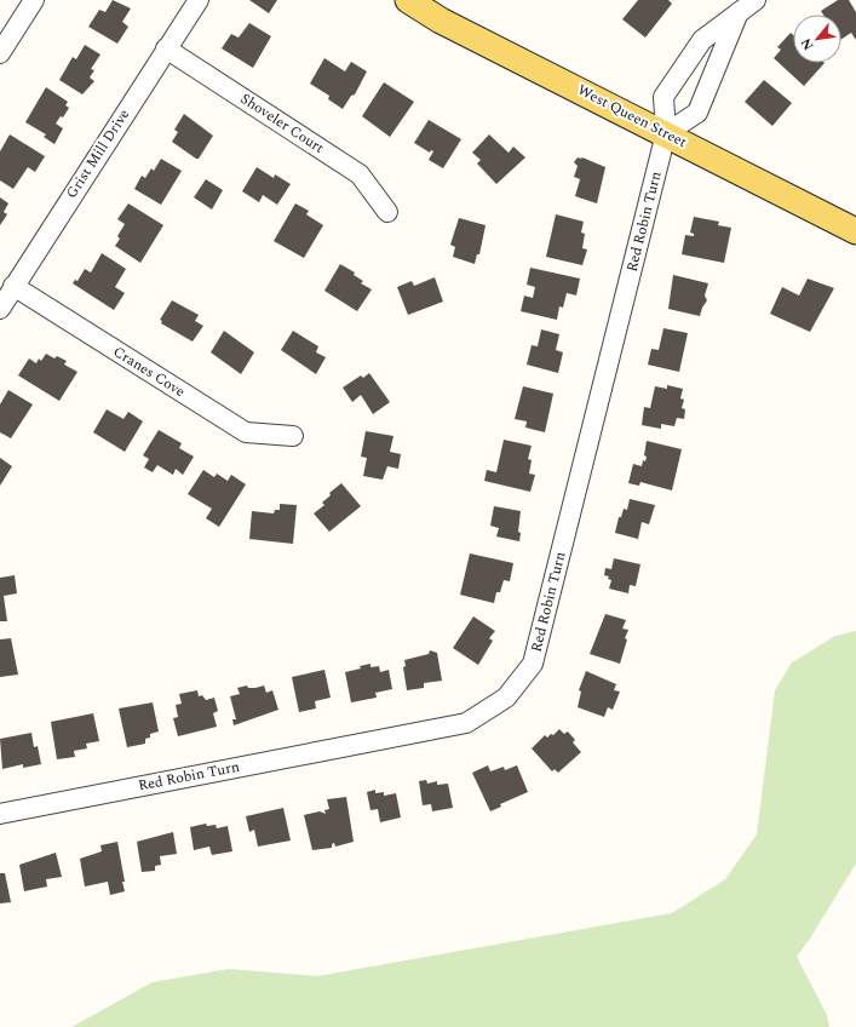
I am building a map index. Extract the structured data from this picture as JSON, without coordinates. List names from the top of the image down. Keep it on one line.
{"streets":{"main road":["West Queen Street"],"street":["Shoveler Court","Grist Mill Drive","Red Robin Turn","Cranes Cove"]},"crossings":[["West Queen Street","Red Robin Turn"],["Shoveler Court","Grist Mill Drive"],["Grist Mill Drive","Cranes Cove"]],"north":"bottom left"}
